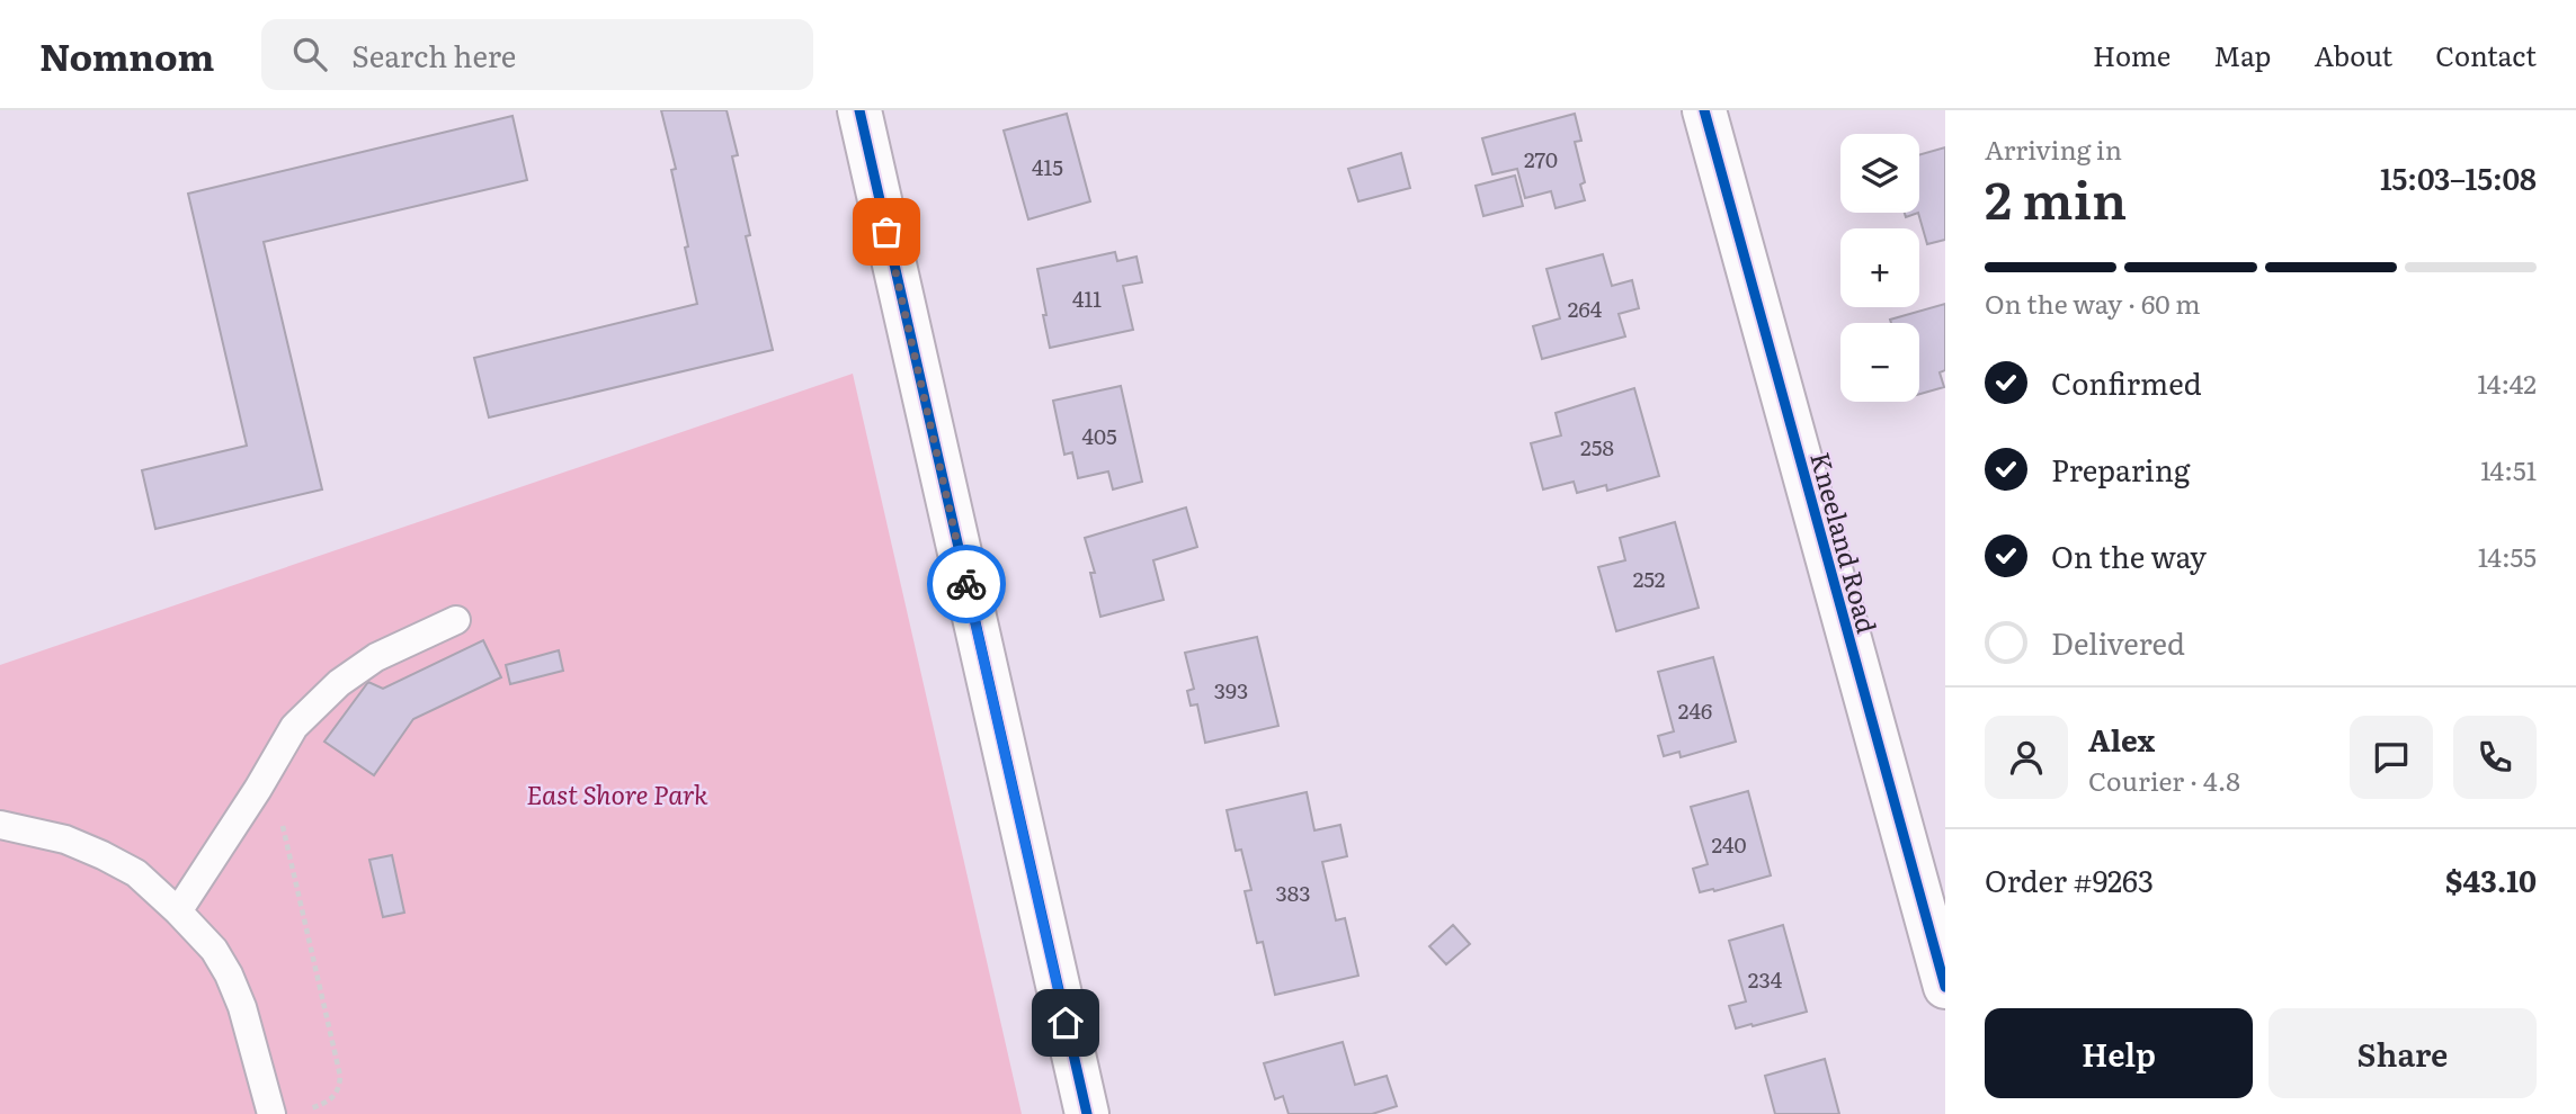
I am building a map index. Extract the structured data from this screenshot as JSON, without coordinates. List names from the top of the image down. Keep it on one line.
{"streets":{"street":["Kneeland Road"]},"parks":["East Shore Park"],"house_numbers":["270","415","411","264","405","258","252","393","246","240","383","234"],"page":{"header":"Nomnom","search":"Search here","nav":["Home","Map","About","Contact"],"heading":["2 min","Arriving in","15:03–15:08"],"panel":["Alex","Courier · 4.8","Order #9263","$43.10"],"map_buttons":["+","−"],"bar":"On the way · 60 m","list":[["Confirmed","14:42"],["Preparing","14:51"],["On the way","14:55"],"Delivered"],"buttons":["Help","Share"]}}
